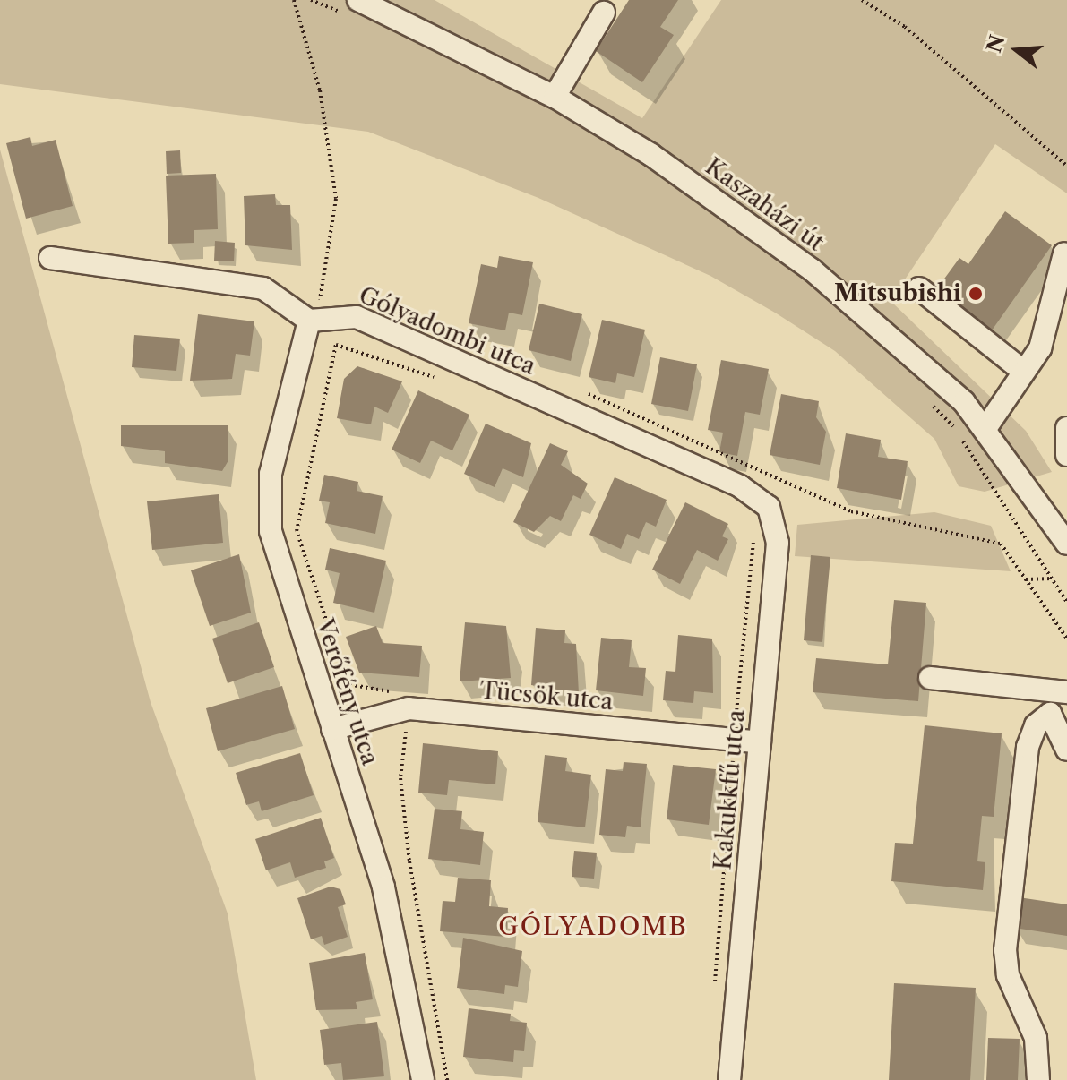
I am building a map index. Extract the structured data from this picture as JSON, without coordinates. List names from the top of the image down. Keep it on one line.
{"streets":{"street":["Kaszaházi út","Gólyadombi utca","Verőfény utca","Tücsök utca","Kakukkfű utca"]},"crossings":[["Gólyadombi utca","Verőfény utca"],["Gólyadombi utca","Kakukkfű utca"],["Verőfény utca","Tücsök utca"],["Tücsök utca","Kakukkfű utca"]],"districts":["GÓLYADOMB"],"places":["Mitsubishi"],"north":"left"}
